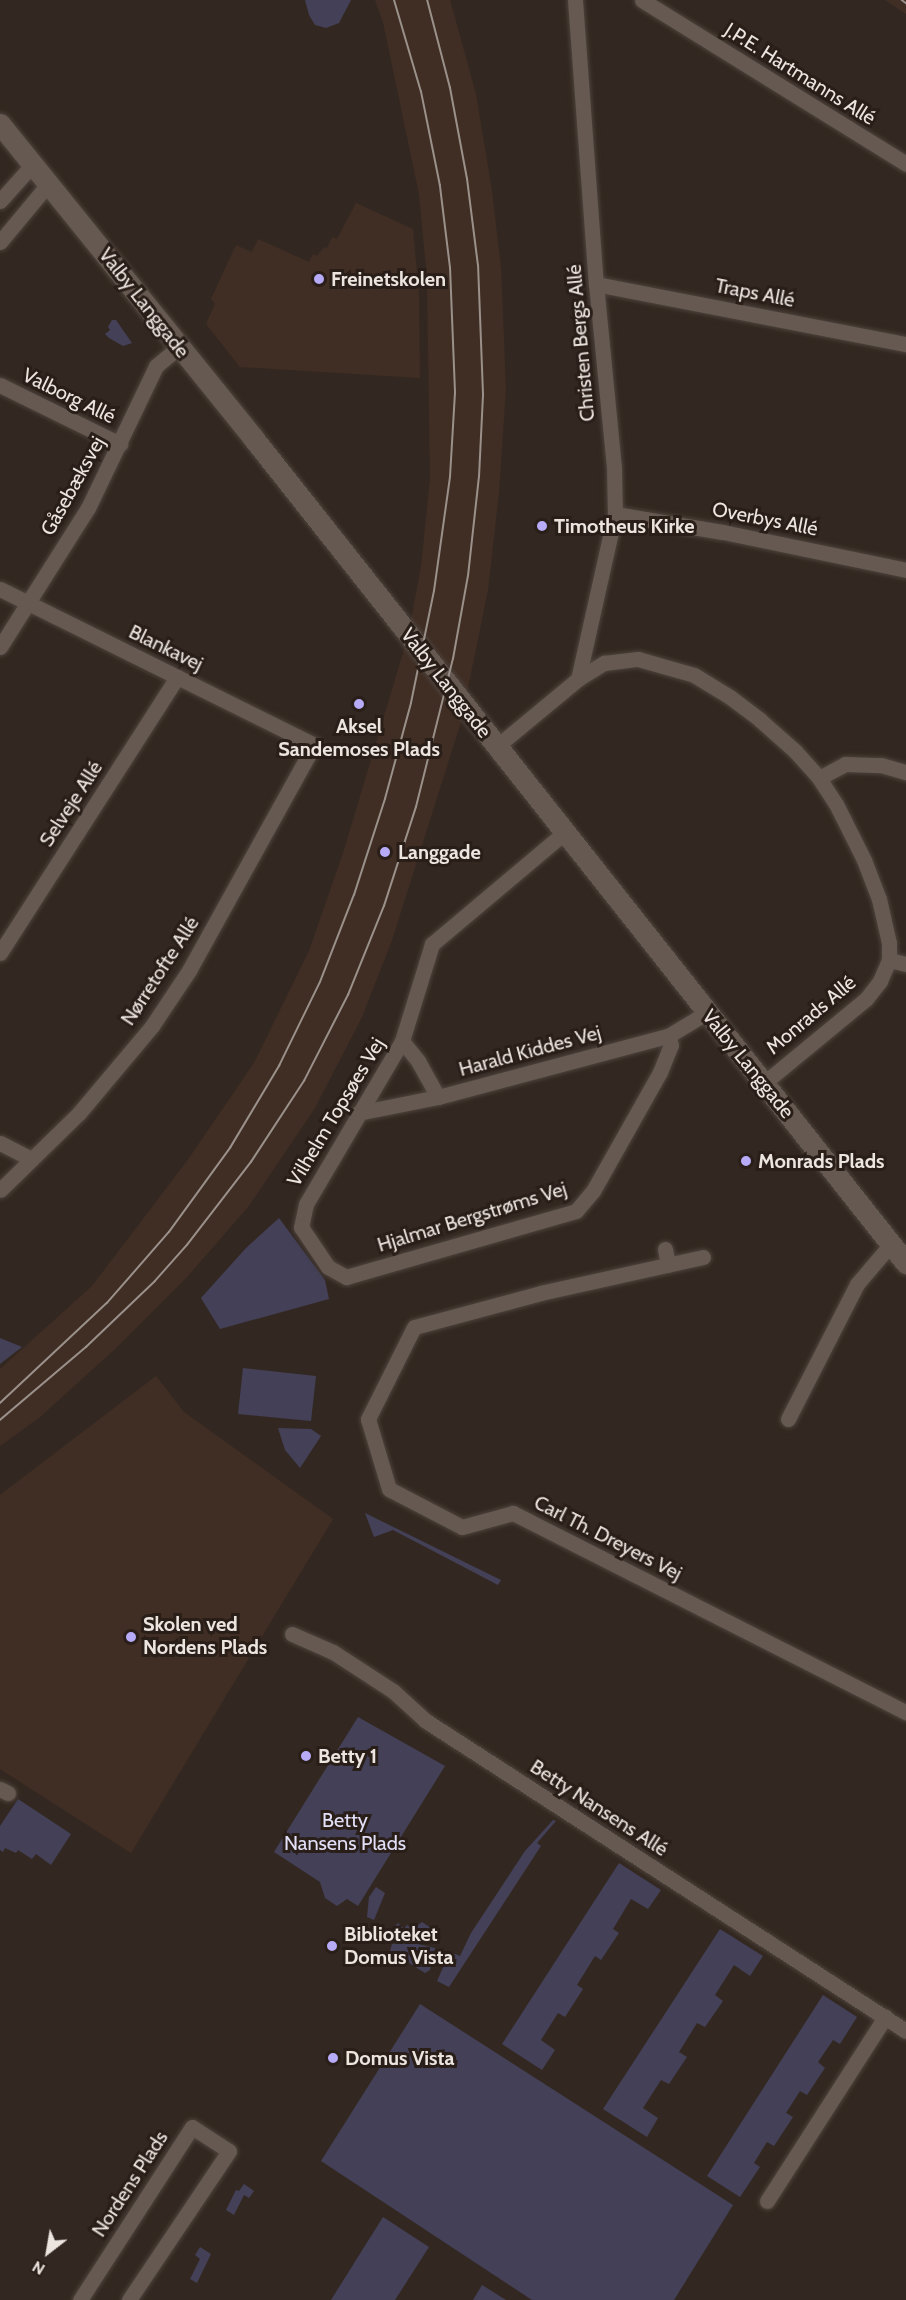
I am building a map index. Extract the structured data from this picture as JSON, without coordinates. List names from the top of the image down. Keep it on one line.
{"streets":{"street":["J.P.E. Hartmanns Allé","Traps Allé","Valby Langgade","Christen Bergs Allé","Valborg Allé","Gåsebæksvej","Overbys Allé","Blankavej","Selveje Allé","Nørretofte Allé","Monrads Allé","Harald Kiddes Vej","Vilhelm Topsøes Vej","Hjalmar Bergstrøms Vej","Carl Th. Dreyers Vej","Betty Nansens Allé","Nordens Plads"]},"crossings":[["Traps Allé","Christen Bergs Allé"],["Valby Langgade","Gåsebæksvej"],["Valby Langgade","Monrads Allé"],["Valby Langgade","Harald Kiddes Vej"],["Valby Langgade","Vilhelm Topsøes Vej"],["Christen Bergs Allé","Overbys Allé"],["Valborg Allé","Gåsebæksvej"],["Gåsebæksvej","Blankavej"],["Blankavej","Selveje Allé"],["Blankavej","Nørretofte Allé"],["Harald Kiddes Vej","Vilhelm Topsøes Vej"],["Harald Kiddes Vej","Hjalmar Bergstrøms Vej"],["Vilhelm Topsøes Vej","Hjalmar Bergstrøms Vej"]],"parks":["Betty Nansens Plads"],"places":["Freinetskolen","Timotheus Kirke","Aksel Sandemoses Plads","Langgade","Monrads Plads","Skolen ved Nordens Plads","Betty 1","Biblioteket Domus Vista","Domus Vista"],"north":"bottom left"}
